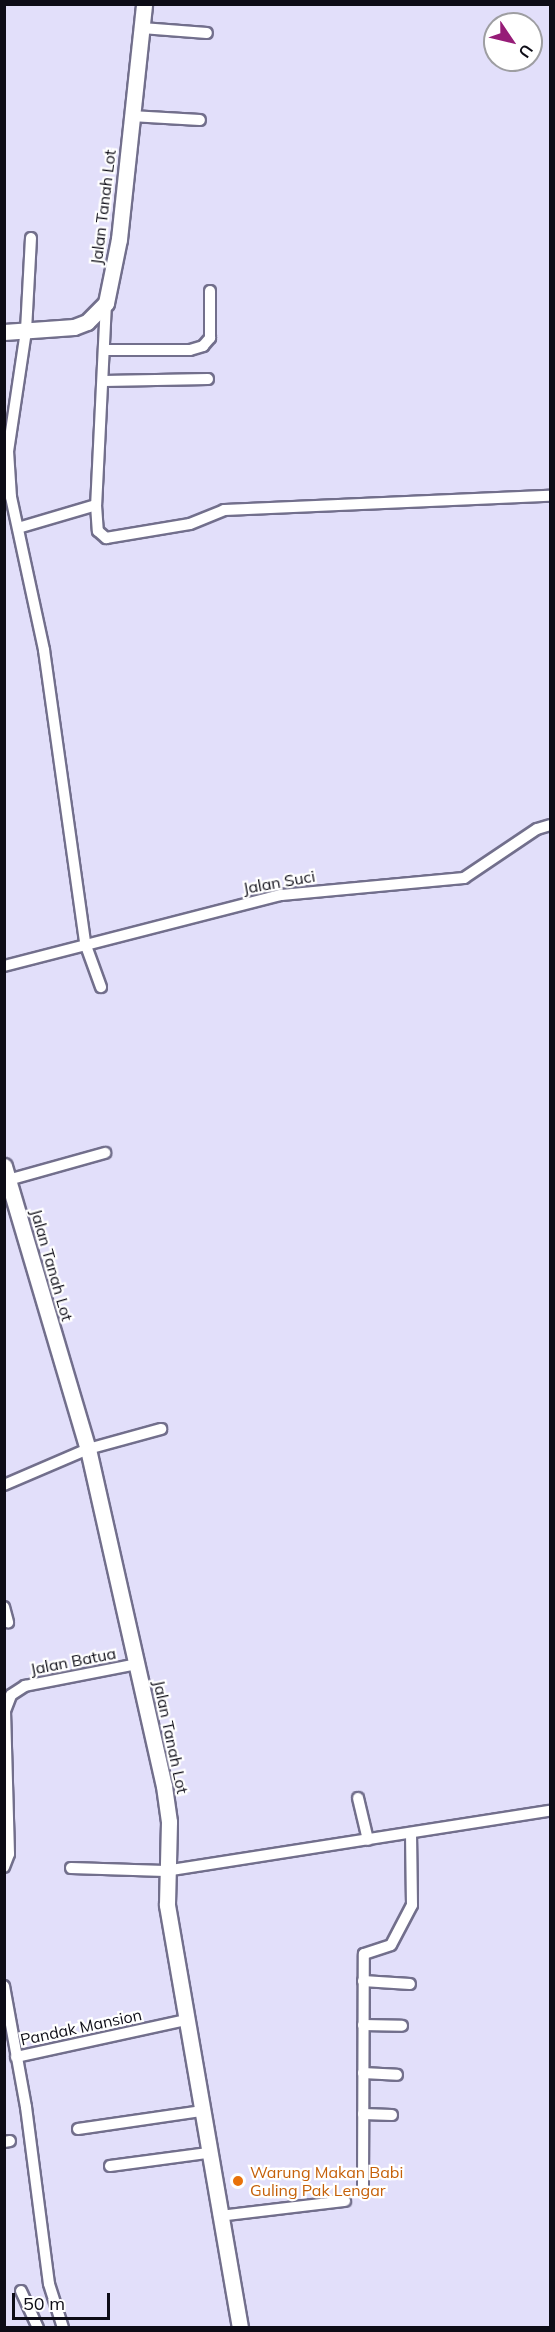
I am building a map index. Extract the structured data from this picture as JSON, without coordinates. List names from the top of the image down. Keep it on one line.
{"streets":{"main road":["Jalan Tanah Lot"],"street":["Jalan Suci","Jalan Batua","Pandak Mansion"]},"crossings":[["Jalan Tanah Lot","Jalan Batua"],["Jalan Tanah Lot","Pandak Mansion"]],"places":["Warung Makan Babi Guling Pak Lengar"],"scale_bar":"50 m","north":"bottom right"}
